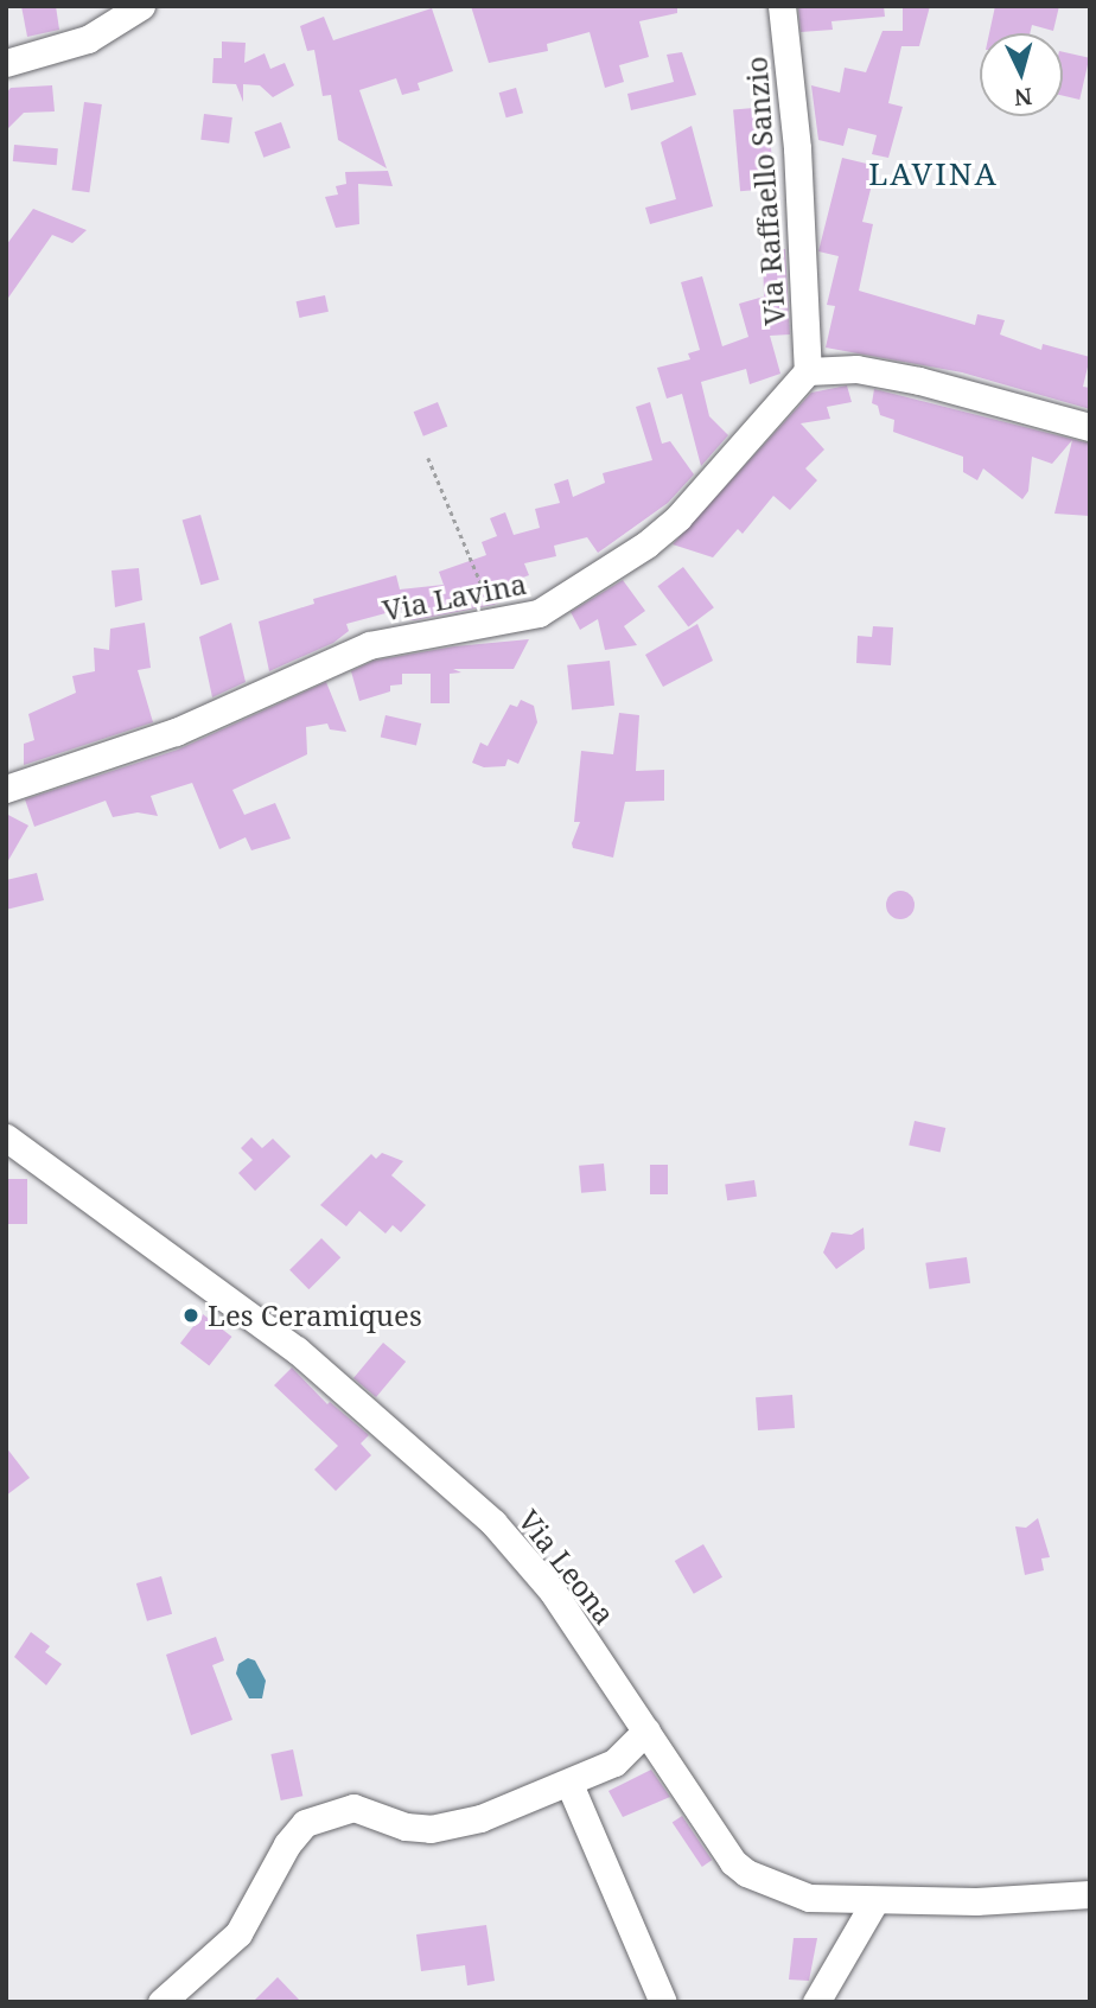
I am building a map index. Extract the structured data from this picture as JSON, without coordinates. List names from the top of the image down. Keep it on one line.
{"streets":{"street":["Via Raffaello Sanzio","Via Lavina","Via Leona"]},"crossings":[["Via Raffaello Sanzio","Via Lavina"]],"districts":["LAVINA"],"places":["Les Ceramiques"],"north":"bottom"}
